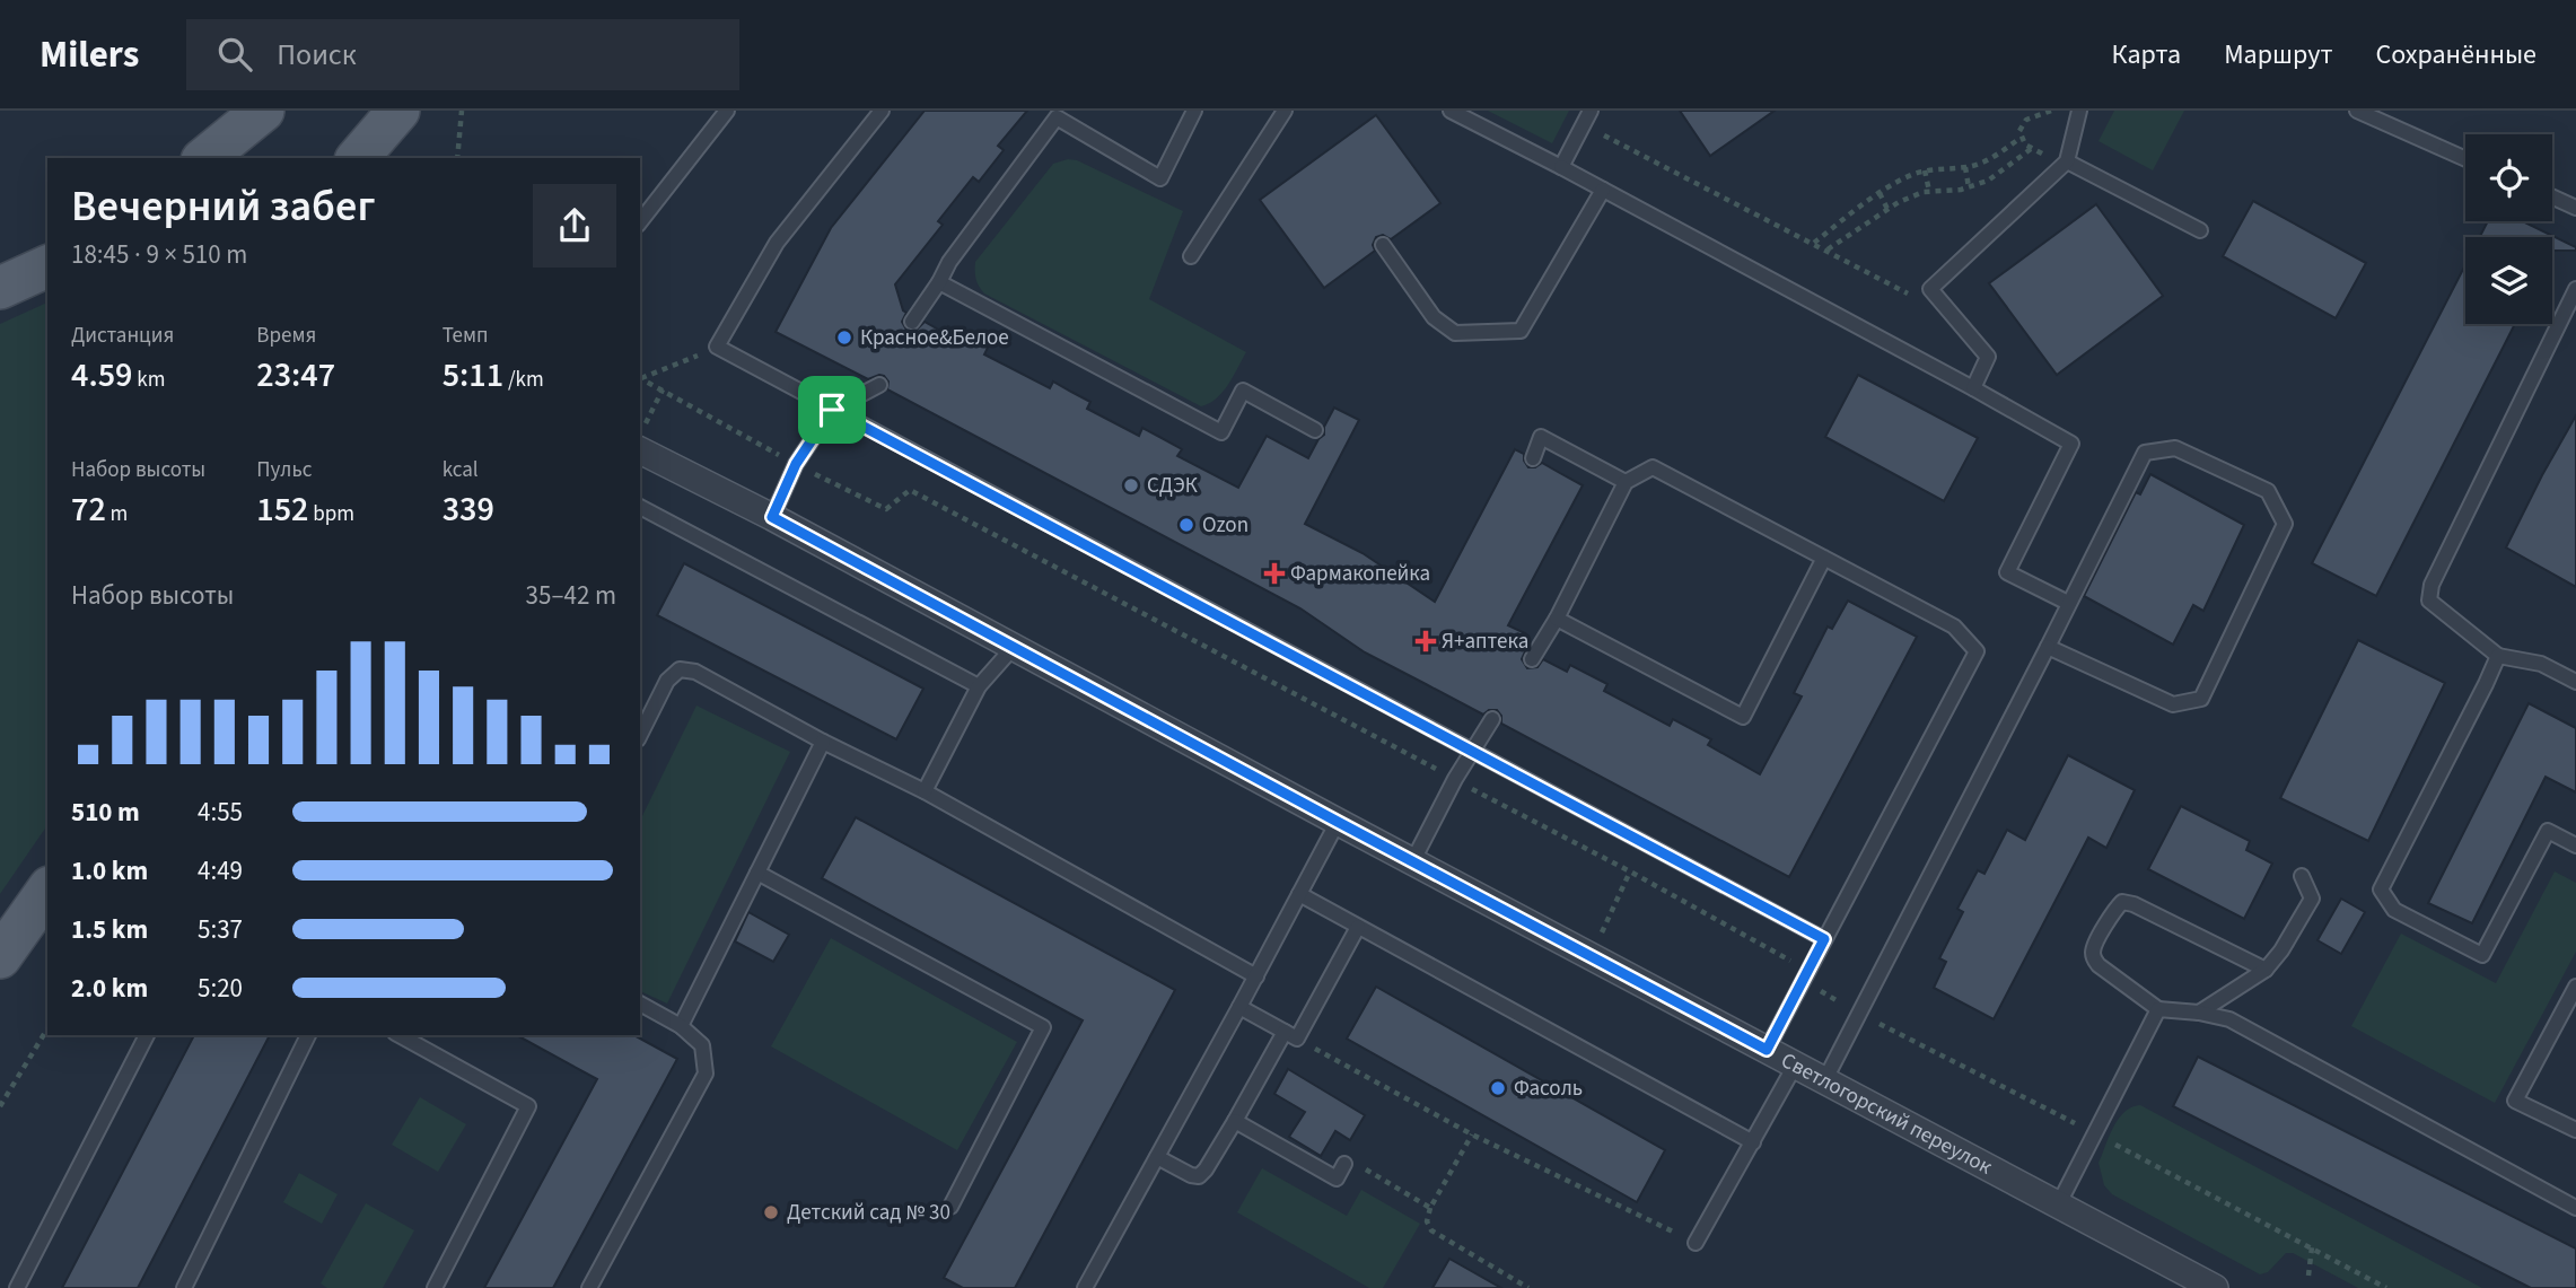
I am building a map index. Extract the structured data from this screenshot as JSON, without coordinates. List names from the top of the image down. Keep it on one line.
{"streets":{"street":["Светлогорский переулок"]},"places":{"other":["Красное&Белое","СДЭК","Ozon","Фасоль","Детский сад № 30"],"health":["Фармакопейка","Я+аптека"]},"page":{"header":"Milers","search":"Поиск","nav":["Карта","Маршрут","Сохранённые"],"heading":["Вечерний забег","18:45 · 9 × 510 m"],"stats":[["Дистанция","4.59 km"],["Время","23:47"],["Темп","5:11 /km"],["Набор высоты","72 m"],["Пульс","152 bpm"],["kcal","339"]],"chart":["Набор высоты","35–42 m"],"list":[{"name":"510 m","note":"4:55"},{"name":"1.0 km","note":"4:49"},{"name":"1.5 km","note":"5:37"},{"name":"2.0 km","note":"5:20"}]}}
